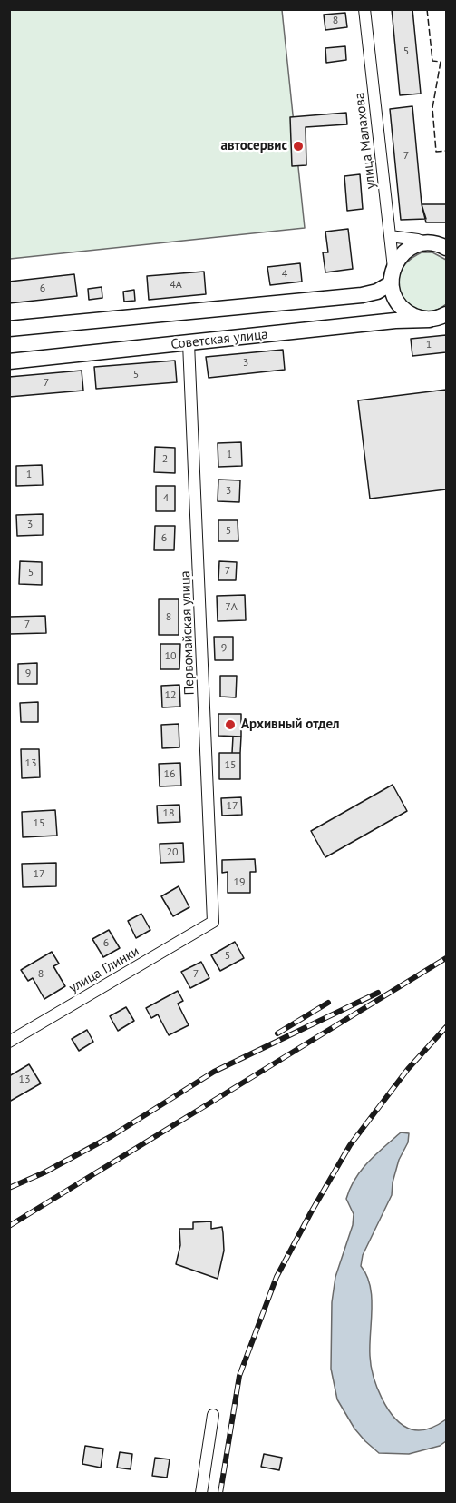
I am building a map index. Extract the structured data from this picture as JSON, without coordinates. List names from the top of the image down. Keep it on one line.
{"streets":{"main road":["Советская улица"],"street":["улица Малахова","Первомайская улица","улица Глинки"]},"crossings":[["Советская улица","Первомайская улица"],["Первомайская улица","улица Глинки"]],"places":["автосервис","Архивный отдел"],"house_numbers":["8","5","7","4","4А","6","1","3","5","7","1","2","1","3","4","3","5","6","7","5","7А","8","7","9","10","9","12","13","15","16","17","18","15","20","17","19","6","5","8","7","13"]}
